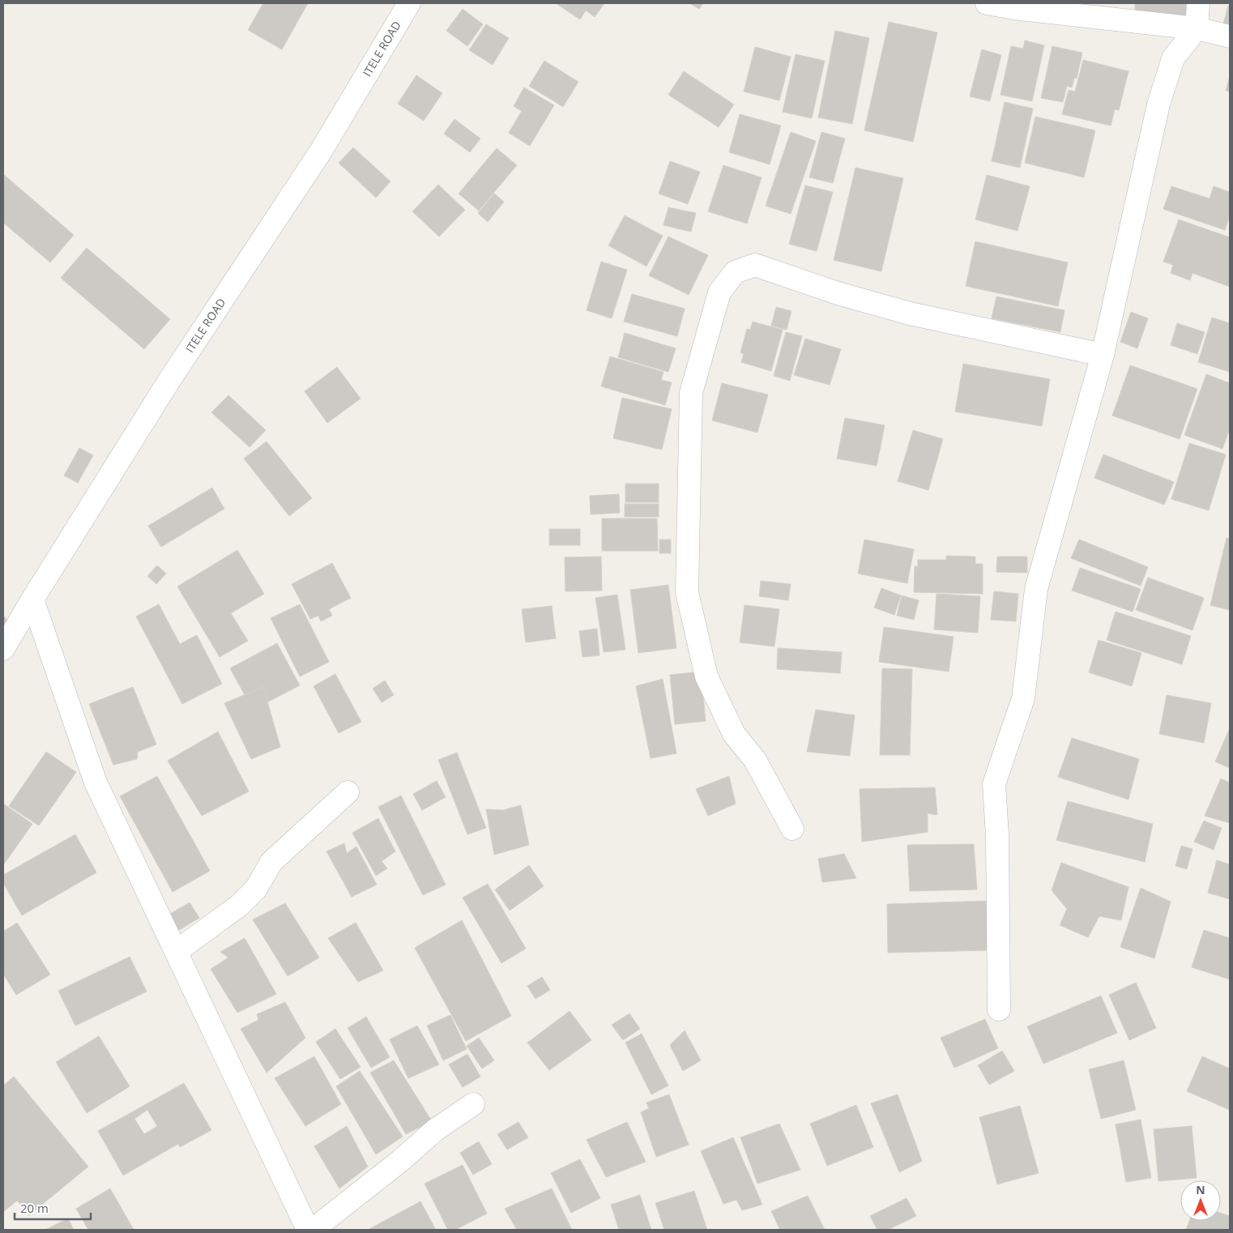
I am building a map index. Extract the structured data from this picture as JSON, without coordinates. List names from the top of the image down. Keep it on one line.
{"streets":{"street":["ITELE ROAD"]},"scale_bar":"20 m","north":"top"}
